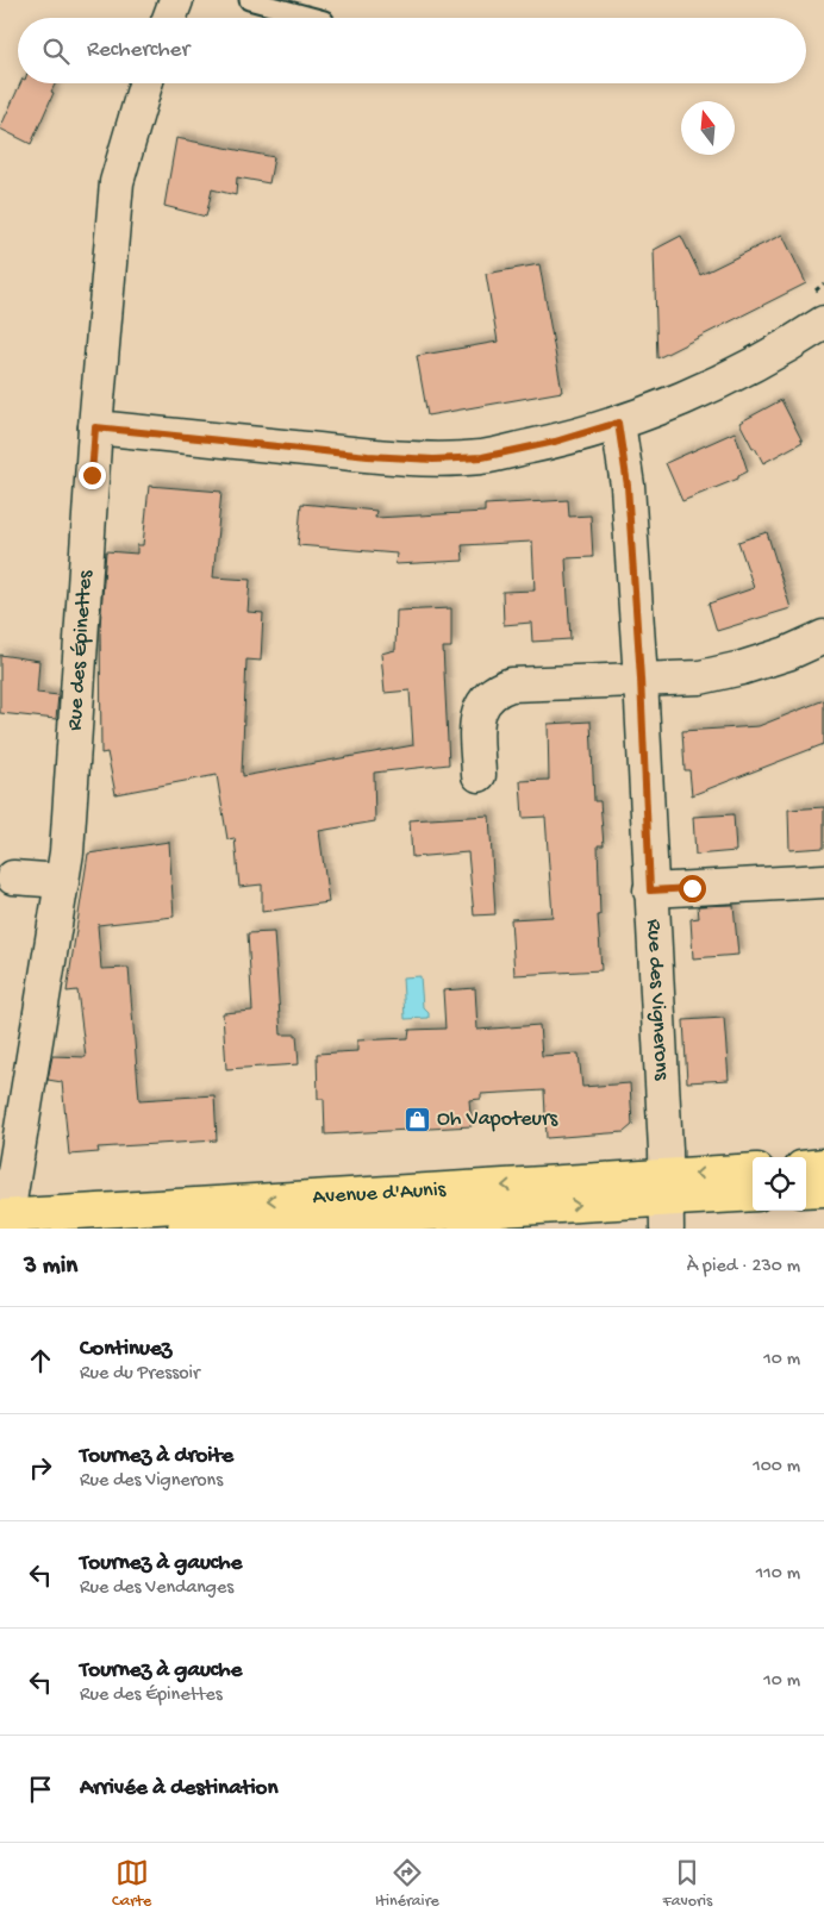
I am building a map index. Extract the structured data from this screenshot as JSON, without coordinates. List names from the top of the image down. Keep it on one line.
{"streets":{"main road":["Avenue d'Aunis"],"street":["Rue des Épinettes","Rue des Vignerons"]},"crossings":[["Rue des Épinettes","Avenue d'Aunis"],["Rue des Vignerons","Avenue d'Aunis"]],"places":{"shop":["Oh Vapoteurs"]},"north":"top","page":{"search":"Rechercher","heading":["3 min","À pied · 230 m"],"list":[["Continuez","Rue du Pressoir","10 m"],["Tournez à droite","Rue des Vignerons","100 m"],["Tournez à gauche","Rue des Vendanges","110 m"],["Tournez à gauche","Rue des Épinettes","10 m"],"Arrivée à destination"],"nav":["Carte","Itinéraire","Favoris"]}}
